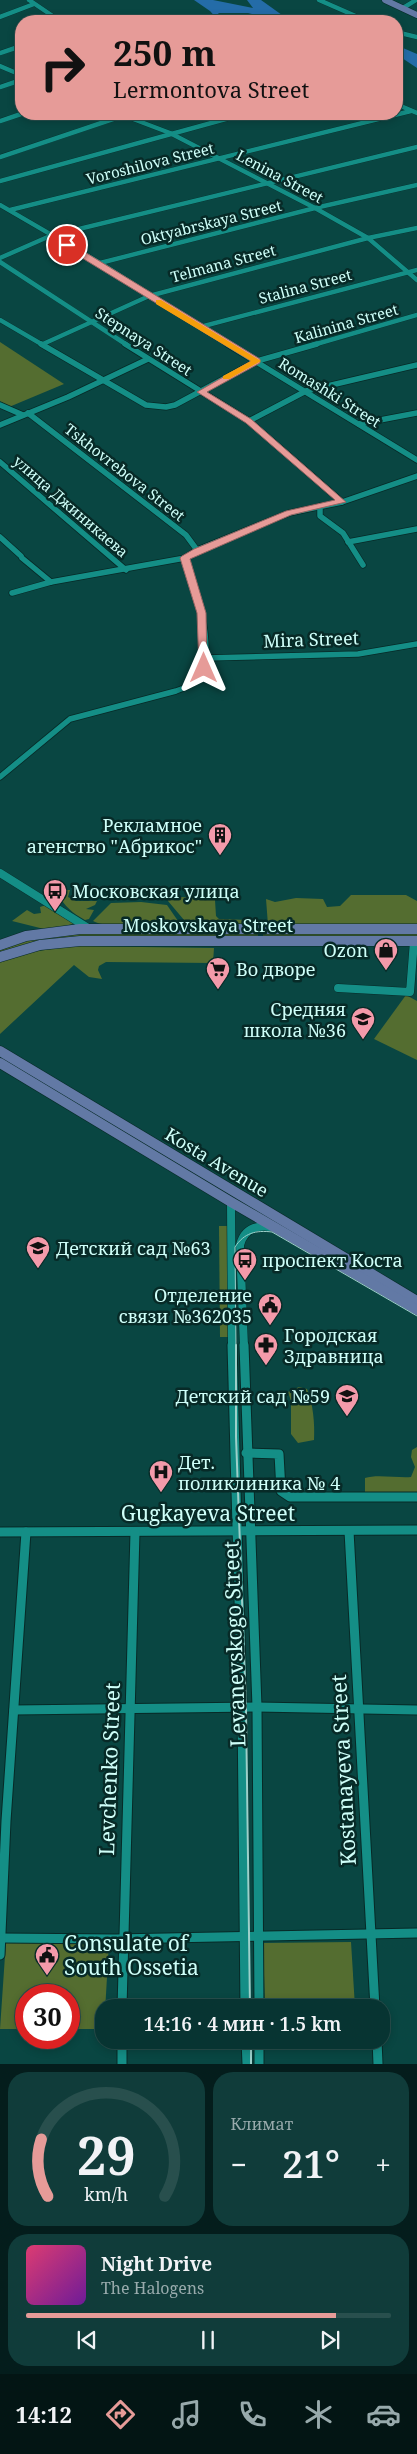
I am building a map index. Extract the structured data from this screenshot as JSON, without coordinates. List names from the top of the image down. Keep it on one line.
{"streets":{"main road":["Moskovskaya Street","Kosta Avenue"],"street":["Voroshilova Street","Lenina Street","Oktyabrskaya Street","Telmana Street","Stalina Street","Kalinina Street","Stepnaya Street","Romashki Street","Tskhovrebova Street","улица Джиникаева","Mira Street","Gugkayeva Street","Levanevskogo Street","Levchenko Street","Kostanayeva Street"]},"crossings":[["Voroshilova Street","Lenina Street"],["Voroshilova Street","Romashki Street"],["Lenina Street","Oktyabrskaya Street"],["Lenina Street","Telmana Street"],["Lenina Street","Stalina Street"],["Oktyabrskaya Street","Romashki Street"],["Telmana Street","Stepnaya Street"],["Telmana Street","Romashki Street"],["Stalina Street","Romashki Street"],["Kalinina Street","Stepnaya Street"],["Kalinina Street","Romashki Street"],["Kosta Avenue","Levanevskogo Street"],["Gugkayeva Street","Levanevskogo Street"],["Gugkayeva Street","Levchenko Street"],["Gugkayeva Street","Kostanayeva Street"]],"places":{"building":["Рекламное агенство \"Абрикос\""],"bus stop":["Московская улица","проспект Коста"],"shop":["Ozon"],"supermarket":["Во дворе"],"school or university":["Средняя школа №36","Детский сад №63","Детский сад №59"],"public building":["Отделение связи №362035","Consulate of South Ossetia"],"pharmacy":["Городская Здравница"],"hospital":["Дет. поликлиника № 4"]},"page":{"turn":["250 m","Lermontova Street"],"limit":"30","trip":"14:16 · 4 мин · 1.5 km","tile":"Климат","heat":["−","21°","+"],"song":["Night Drive","The Halogens"],"tabs":"14:12","gauge":["29","km/h"]}}
